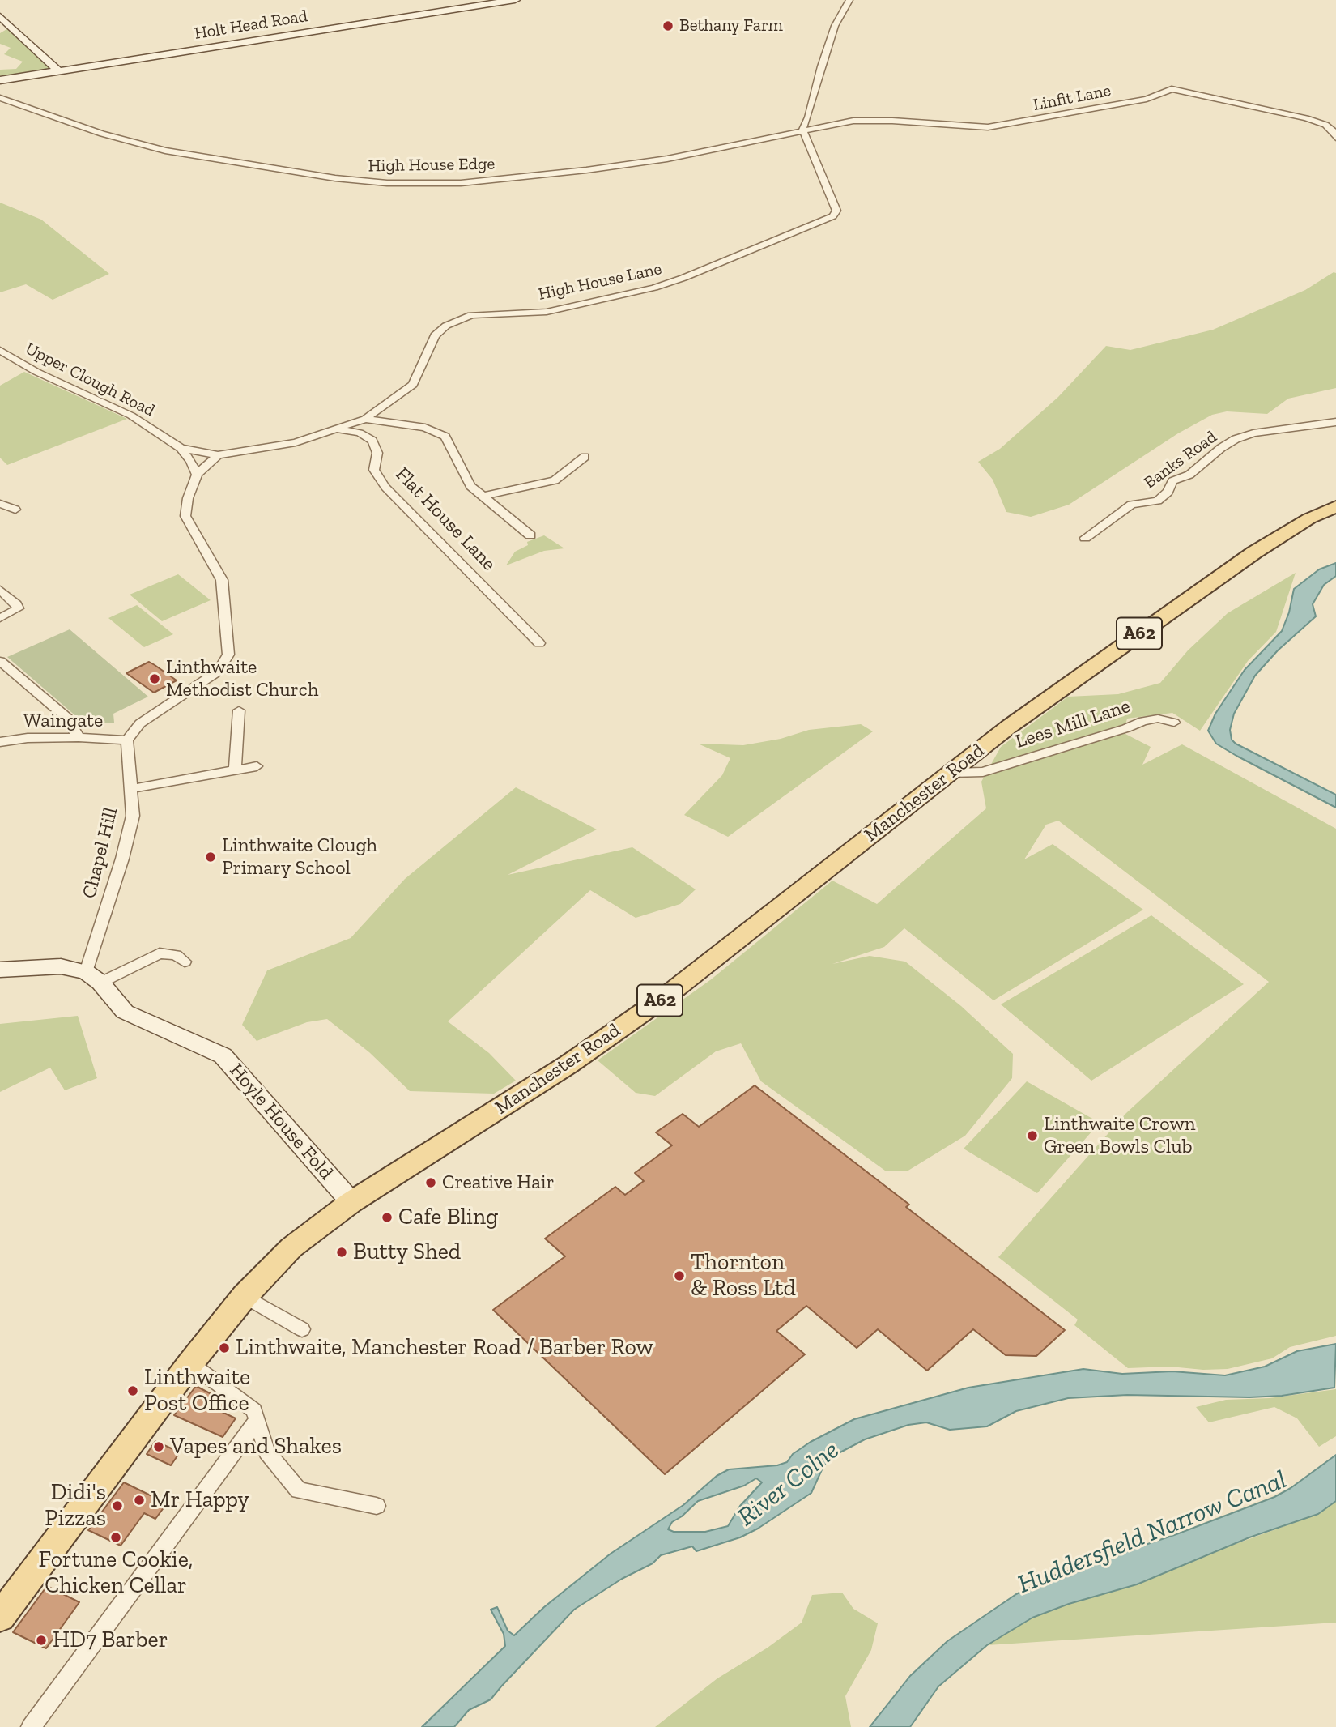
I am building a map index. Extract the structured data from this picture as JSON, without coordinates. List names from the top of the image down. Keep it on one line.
{"streets":{"main road":["A62","Manchester Road"],"street":["Holt Head Road","Linfit Lane","High House Edge","High House Lane","Upper Clough Road","Banks Road","Flat House Lane","Waingate","Lees Mill Lane","Chapel Hill","Hoyle House Fold"]},"crossings":[["Linfit Lane","High House Edge"],["Linfit Lane","High House Lane"],["High House Edge","High House Lane"],["High House Lane","Upper Clough Road"],["High House Lane","Flat House Lane"],["Waingate","Chapel Hill"],["Lees Mill Lane","Manchester Road"],["Manchester Road","Hoyle House Fold"],["Chapel Hill","Hoyle House Fold"]],"water":["River Colne","Huddersfield Narrow Canal"],"places":["Bethany Farm","Linthwaite Methodist Church","Linthwaite Clough Primary School","Linthwaite Crown Green Bowls Club","Creative Hair","Cafe Bling","Butty Shed","Thornton & Ross Ltd","Linthwaite, Manchester Road / Barber Row","Linthwaite Post Office","Vapes and Shakes","Mr Happy","Didi's Pizzas","Fortune Cookie, Chicken Cellar","HD7 Barber"]}
